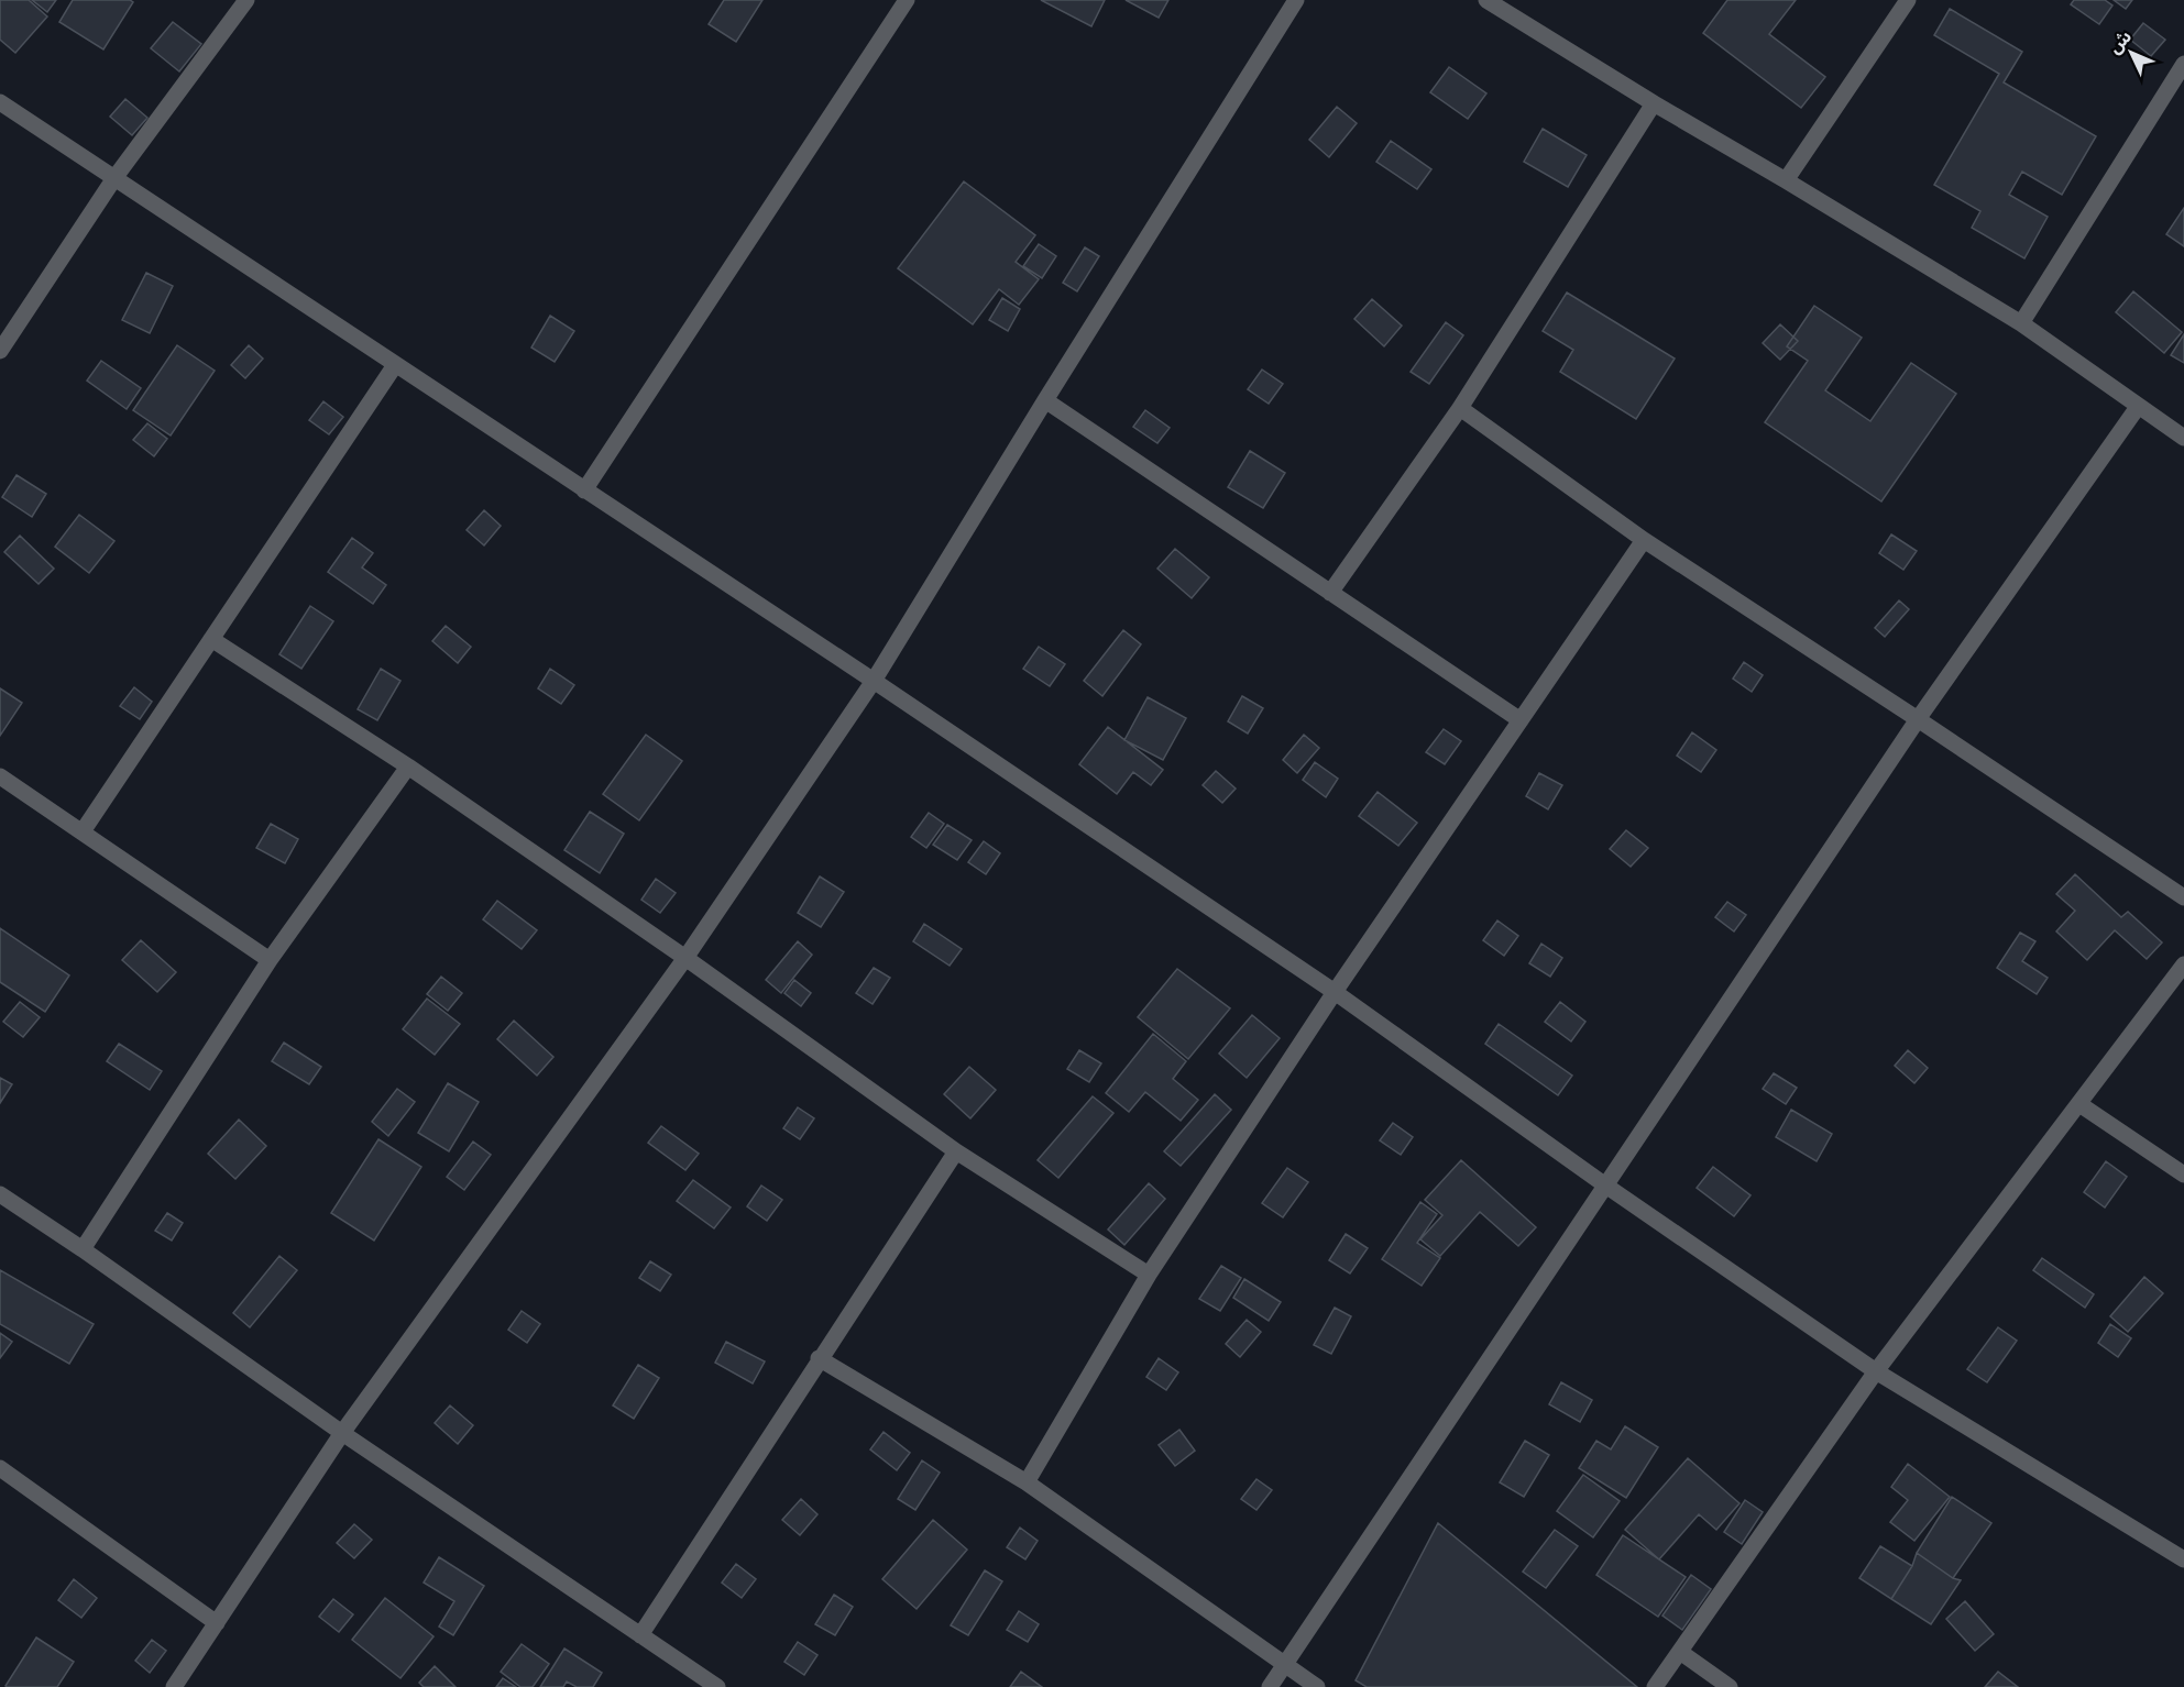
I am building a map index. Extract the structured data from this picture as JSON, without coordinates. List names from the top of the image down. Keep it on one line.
{"north":"top left"}
